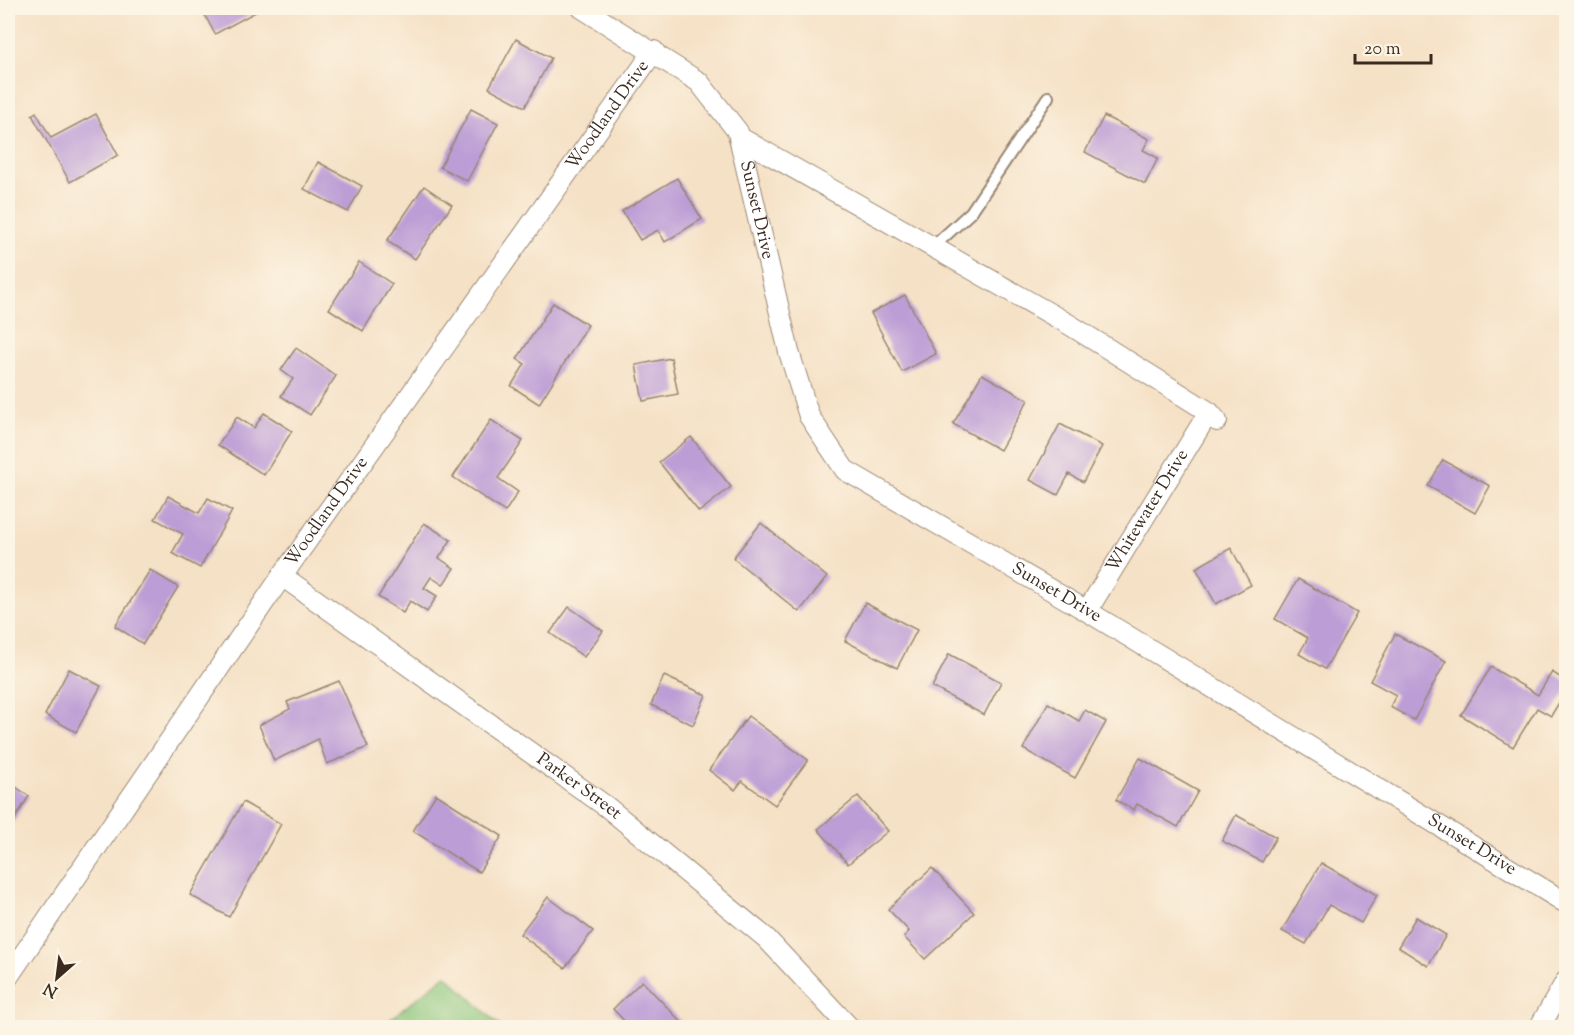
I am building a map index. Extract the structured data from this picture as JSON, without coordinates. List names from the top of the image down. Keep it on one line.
{"streets":{"street":["Woodland Drive","Sunset Drive","Whitewater Drive","Parker Street"]},"crossings":[["Woodland Drive","Sunset Drive"],["Woodland Drive","Parker Street"],["Sunset Drive","Whitewater Drive"]],"scale_bar":"20 m","north":"bottom left"}
